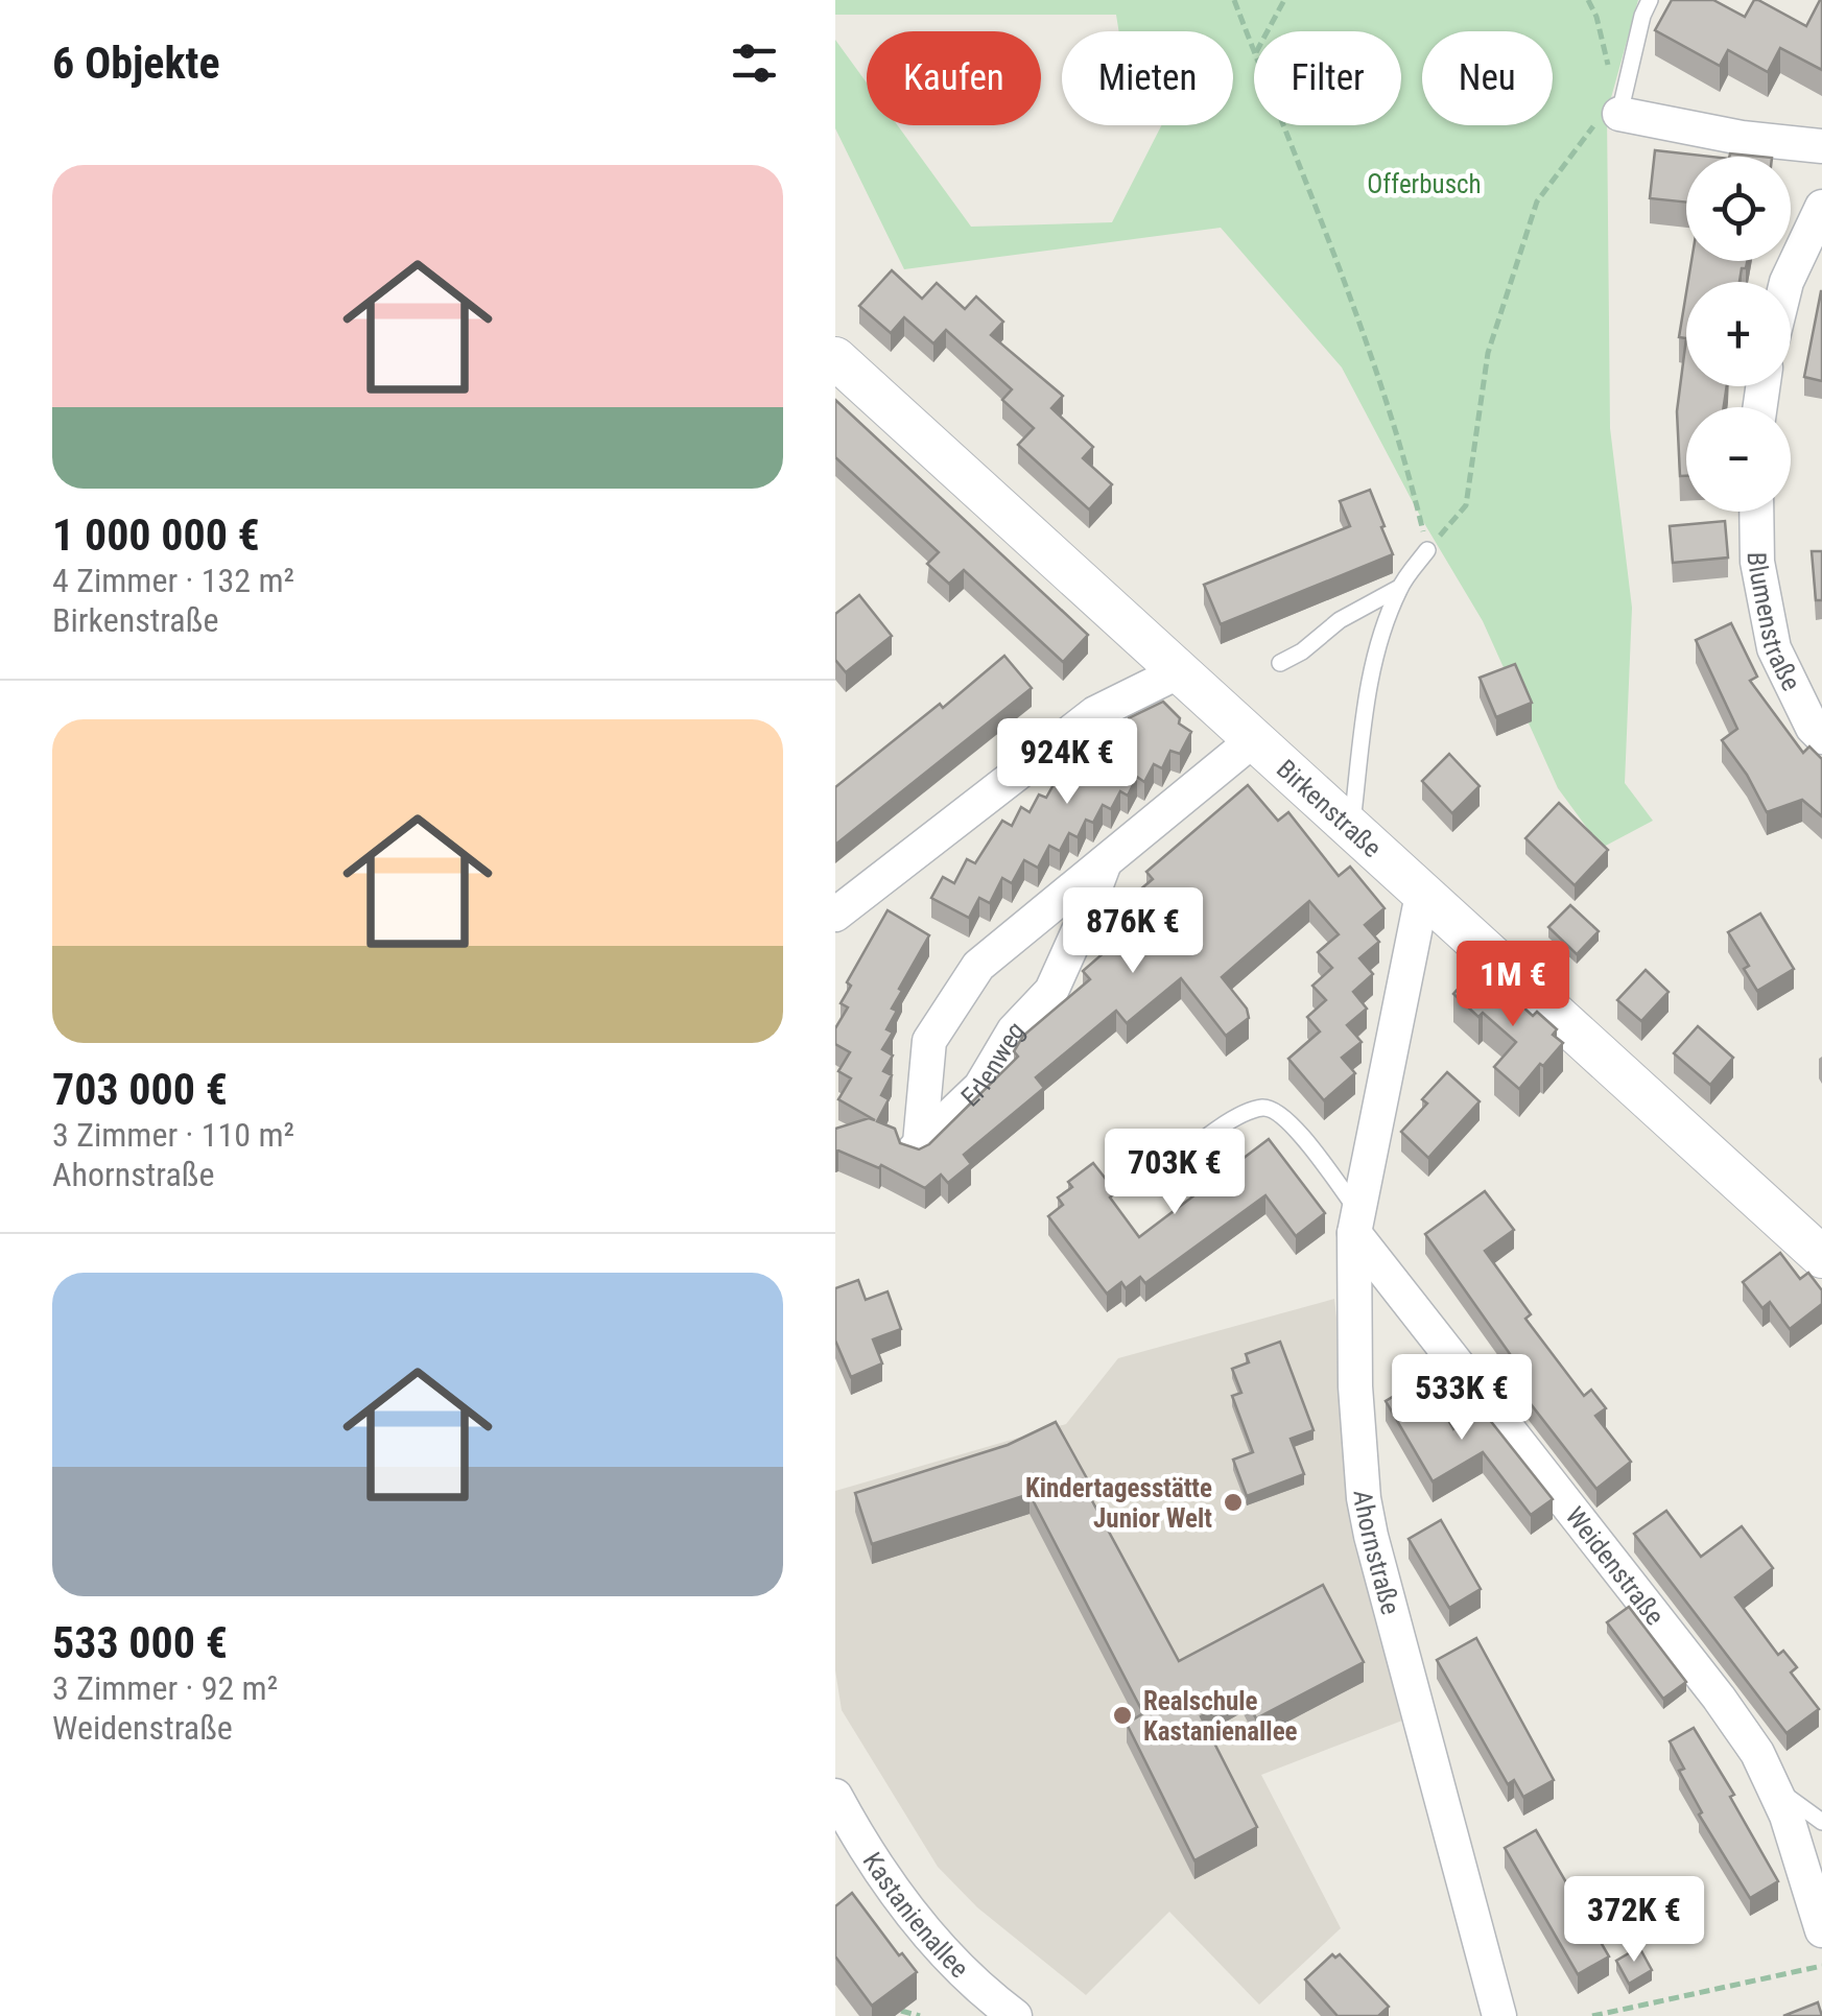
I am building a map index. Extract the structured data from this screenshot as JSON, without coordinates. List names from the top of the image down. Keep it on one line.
{"streets":{"street":["Blumenstraße","Birkenstraße","Erlenweg","Ahornstraße","Weidenstraße","Kastanienallee"]},"crossings":[["Birkenstraße","Erlenweg"],["Birkenstraße","Ahornstraße"],["Ahornstraße","Weidenstraße"]],"parks":["Offerbusch"],"places":["Kindertagesstätte Junior Welt","Realschule Kastanienallee"],"page":{"heading":"6 Objekte","chip":["Kaufen","Mieten","Filter","Neu"],"list":[{"name":"1 000 000 €","note":"4 Zimmer · 132 m² · Birkenstraße"},{"name":"703 000 €","note":"3 Zimmer · 110 m² · Ahornstraße"},{"name":"533 000 €","note":"3 Zimmer · 92 m² · Weidenstraße"}],"map_buttons":["+","−"],"price":["924K €","876K €","1M €","703K €","533K €","372K €"]}}
